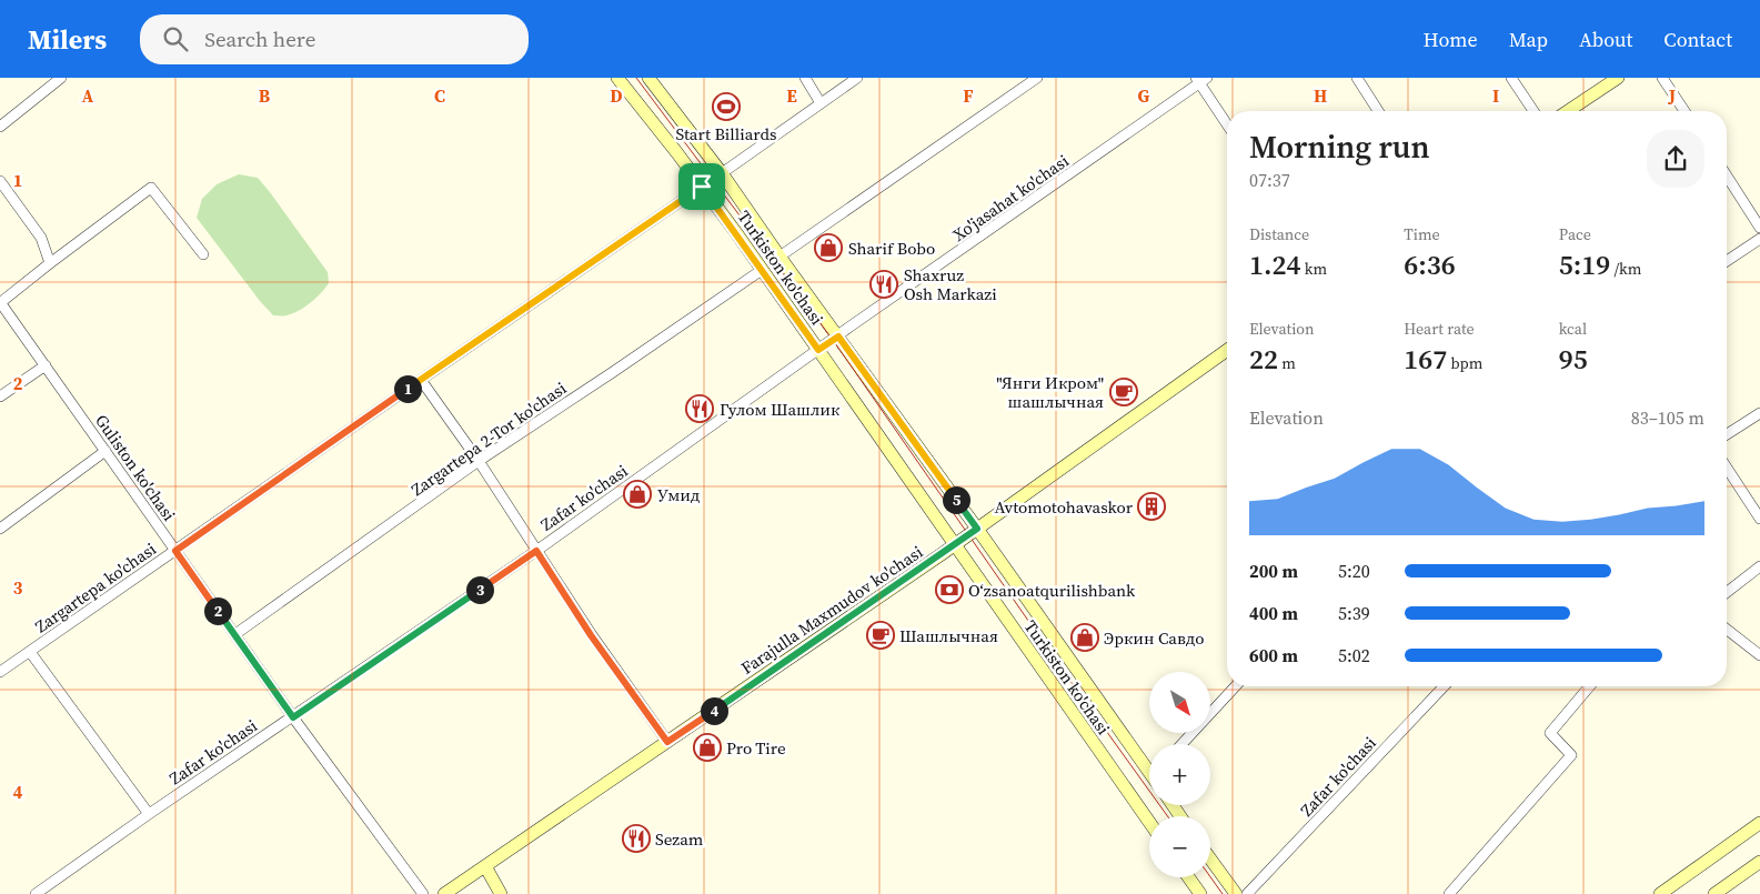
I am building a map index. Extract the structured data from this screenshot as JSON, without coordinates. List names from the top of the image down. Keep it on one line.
{"streets":{"main road":["Turkiston ko'chasi","Farajulla Maxmudov ko'chasi"],"street":["Xo'jasahat ko'chasi","Zargartepa 2-Tor ko'chasi","Guliston ko'chasi","Zafar ko'chasi","Zargartepa ko'chasi"]},"crossings":[["Xo'jasahat ko'chasi","Turkiston ko'chasi"],["Xo'jasahat ko'chasi","Zafar ko'chasi"],["Turkiston ko'chasi","Zargartepa 2-Tor ko'chasi"],["Turkiston ko'chasi","Zafar ko'chasi"],["Turkiston ko'chasi","Zargartepa ko'chasi"],["Turkiston ko'chasi","Farajulla Maxmudov ko'chasi"],["Zargartepa 2-Tor ko'chasi","Guliston ko'chasi"],["Guliston ko'chasi","Zafar ko'chasi"],["Guliston ko'chasi","Zargartepa ko'chasi"]],"places":{"sports":["Start Billiards"],"shop":["Sharif Bobo","Умид","Эркин Савдо","Pro Tire"],"restaurant":["Shaxruz Osh Markazi","Гулом Шашлик","Sezam"],"cafe":["\"Янги Икром\" шашлычная","Шашлычная"],"building":["Avtomotohavaskor"],"bank":["Oʻzsanoatqurilishbank"]},"north":"bottom right","page":{"header":"Milers","search":"Search here","nav":["Home","Map","About","Contact"],"heading":["Morning run","07:37"],"stats":[["Distance","1.24 km"],["Time","6:36"],["Pace","5:19 /km"],["Elevation","22 m"],["Heart rate","167 bpm"],["kcal","95"]],"pins":["1","5","3","2","4"],"chart":["Elevation","83–105 m"],"list":[{"name":"200 m","note":"5:20"},{"name":"400 m","note":"5:39"},{"name":"600 m","note":"5:02"}],"map_buttons":["+","−"]},"grid":{"columns":["A","B","C","D","E","F","G","H","I","J"],"rows":["1","2","3","4"]}}
